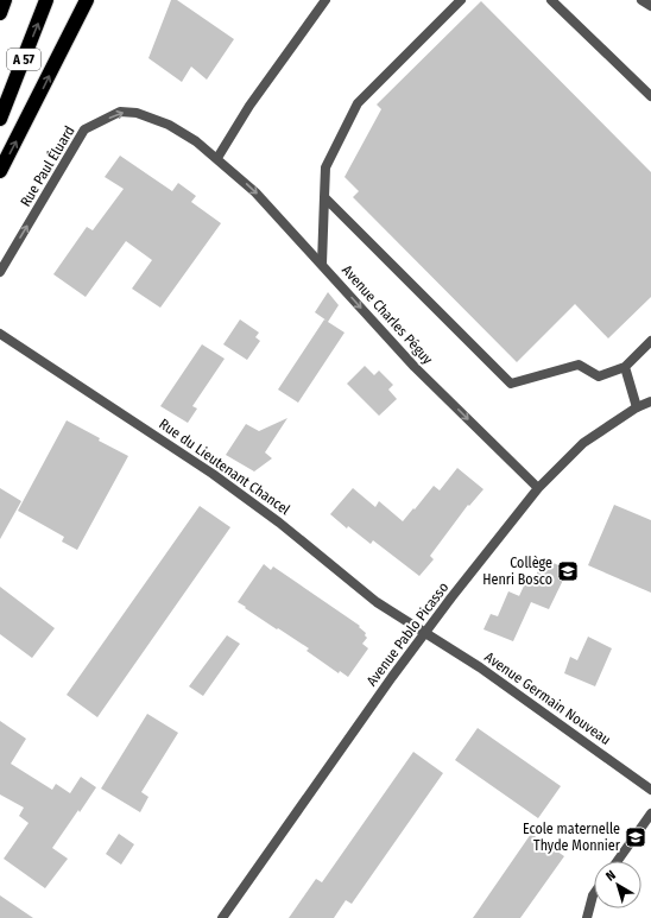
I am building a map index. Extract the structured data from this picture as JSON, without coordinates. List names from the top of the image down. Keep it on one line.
{"streets":{"highway":["A 57"],"street":["Rue Paul Éluard","Avenue Charles Péguy","Rue du Lieutenant Chancel","Avenue Pablo Picasso","Avenue Germain Nouveau"]},"crossings":[["Rue Paul Éluard","Avenue Charles Péguy"],["Avenue Charles Péguy","Avenue Pablo Picasso"],["Rue du Lieutenant Chancel","Avenue Pablo Picasso"],["Rue du Lieutenant Chancel","Avenue Germain Nouveau"],["Avenue Pablo Picasso","Avenue Germain Nouveau"]],"one_way":["Avenue Charles Péguy"],"places":{"school or university":["Collège Henri Bosco","Ecole maternelle Thyde Monnier"]},"north":"top left"}
